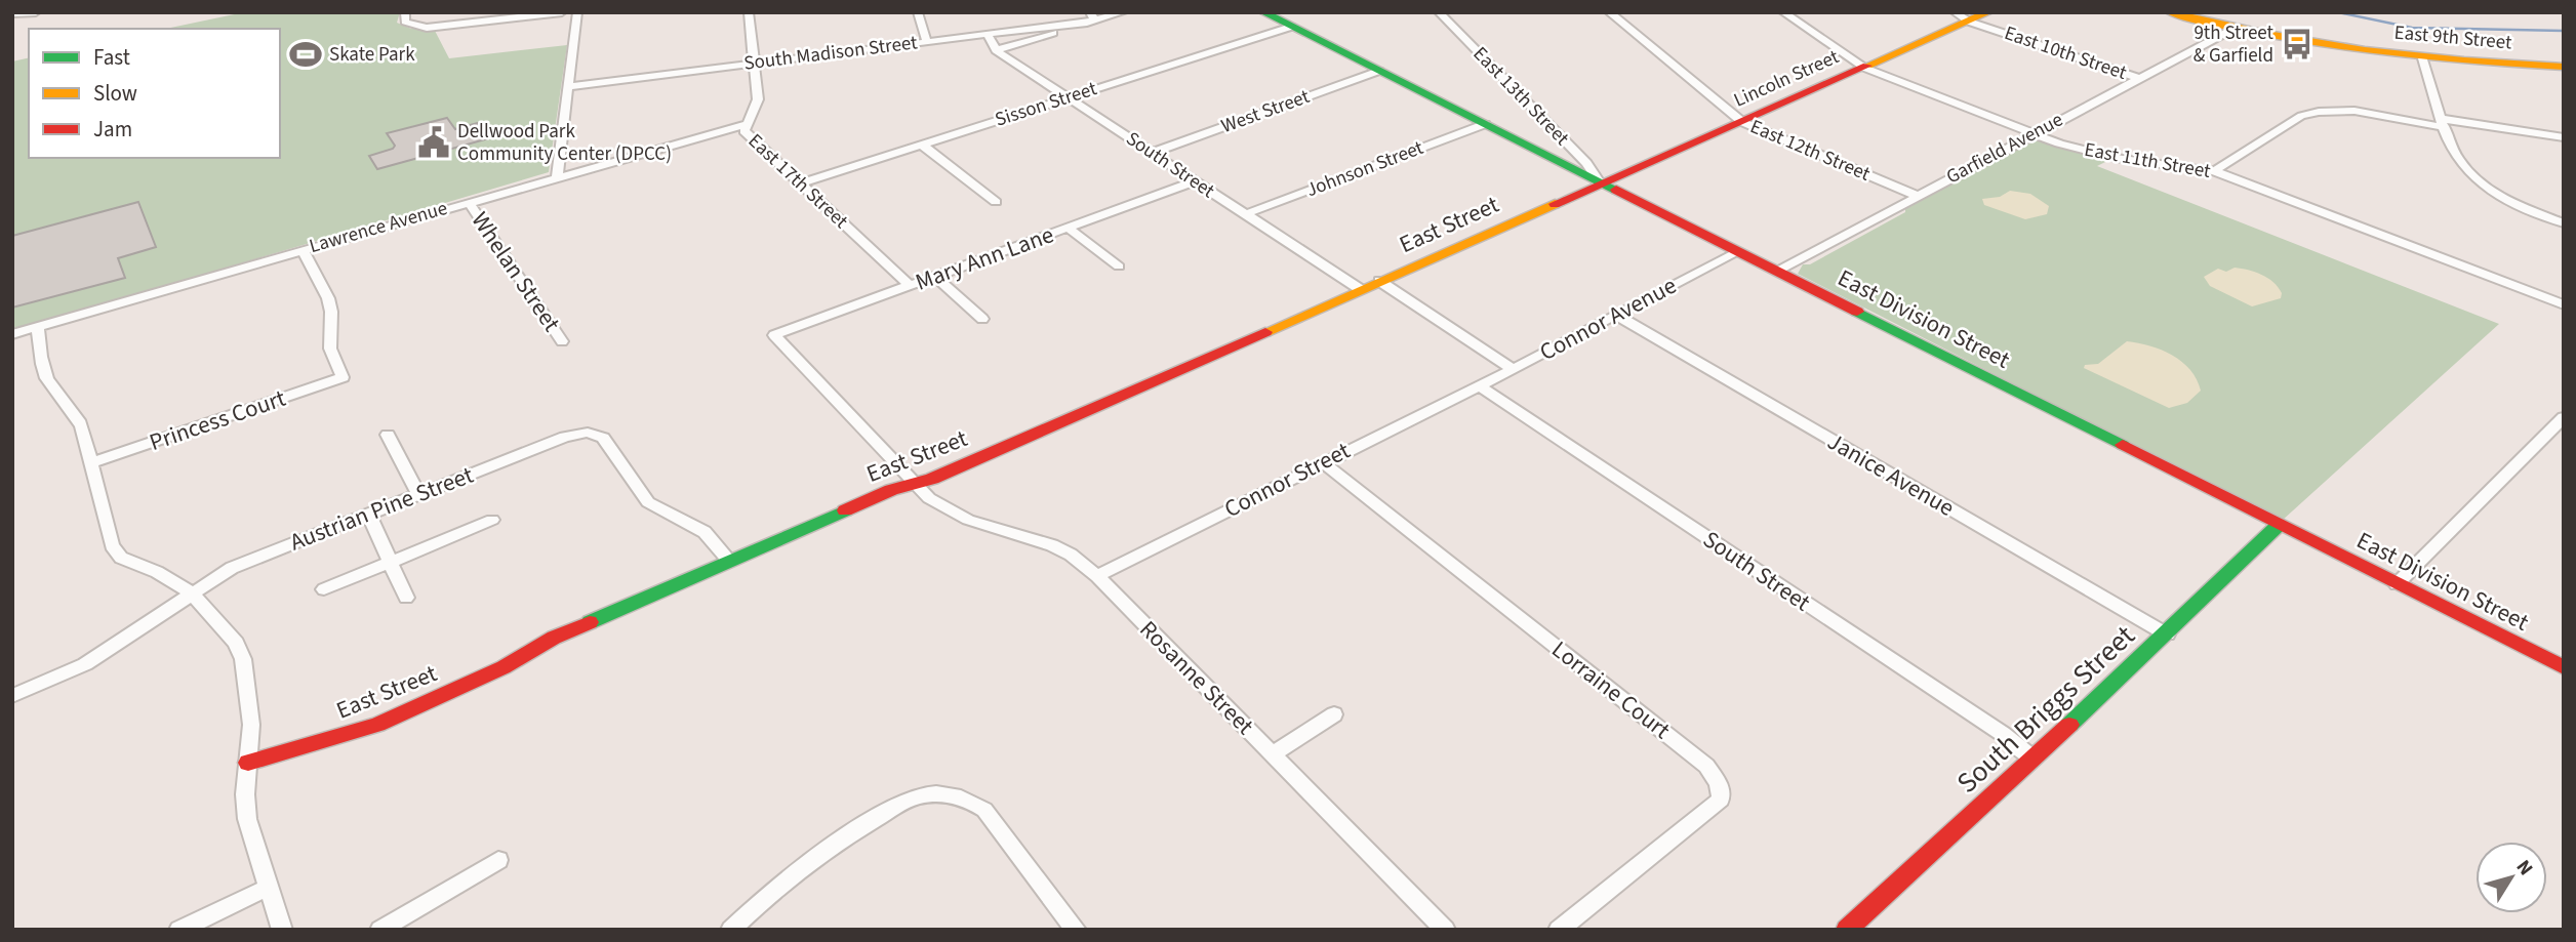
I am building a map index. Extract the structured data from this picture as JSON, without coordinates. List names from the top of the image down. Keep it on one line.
{"streets":{"street":["East 9th Street","South Madison Street","East 10th Street","Lincoln Street","East 13th Street","Sisson Street","West Street","Garfield Avenue","East 12th Street","East 11th Street","South Street","Johnson Street","East 17th Street","East Street","Lawrence Avenue","Mary Ann Lane","Whelan Street","Connor Avenue","East Division Street","Princess Court","Janice Avenue","Connor Street","Austrian Pine Street","Rosanne Street","Lorraine Court","South Briggs Street"]},"crossings":[["East 9th Street","Garfield Avenue"],["South Madison Street","South Street"],["South Madison Street","East 17th Street"],["East 10th Street","Lincoln Street"],["East 10th Street","Garfield Avenue"],["Lincoln Street","East 13th Street"],["Lincoln Street","East 12th Street"],["Lincoln Street","East 11th Street"],["Lincoln Street","East Street"],["Lincoln Street","East Division Street"],["East 13th Street","East Street"],["East 13th Street","East Division Street"],["Sisson Street","South Street"],["Sisson Street","East 17th Street"],["Sisson Street","East Division Street"],["West Street","South Street"],["West Street","East Division Street"],["Garfield Avenue","East 12th Street"],["Garfield Avenue","East 11th Street"],["Garfield Avenue","East Division Street"],["South Street","Johnson Street"],["South Street","East Street"],["South Street","Mary Ann Lane"],["South Street","Connor Avenue"],["South Street","Connor Street"],["South Street","South Briggs Street"],["Johnson Street","East Division Street"],["East 17th Street","Lawrence Avenue"],["East 17th Street","Mary Ann Lane"],["East Street","East Division Street"],["East Street","Austrian Pine Street"],["East Street","Rosanne Street"],["Lawrence Avenue","Whelan Street"],["Lawrence Avenue","Princess Court"],["Mary Ann Lane","Rosanne Street"],["Connor Avenue","East Division Street"],["Connor Avenue","Janice Avenue"],["Connor Avenue","Connor Street"],["East Division Street","South Briggs Street"],["Janice Avenue","South Briggs Street"],["Connor Street","Rosanne Street"],["Connor Street","Lorraine Court"]],"places":{"bus stop":["9th Street & Garfield"],"sports":["Skate Park"],"public building":["Dellwood Park Community Center (DPCC)"]},"legend":["Fast","Slow","Jam"],"north":"top right"}
